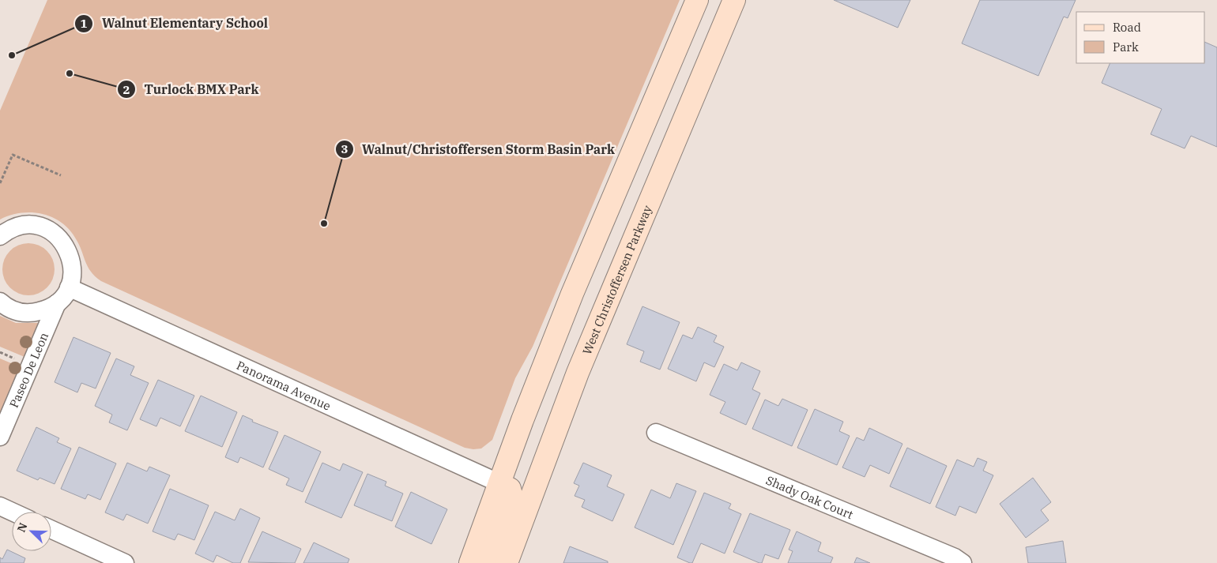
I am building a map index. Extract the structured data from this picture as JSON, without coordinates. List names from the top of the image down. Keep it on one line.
{"streets":{"street":["West Christoffersen Parkway","Paseo De Leon","Panorama Avenue","Shady Oak Court"]},"places":["Walnut Elementary School","Turlock BMX Park","Walnut/Christoffersen Storm Basin Park"],"legend":["Road","Park"],"north":"top left"}
